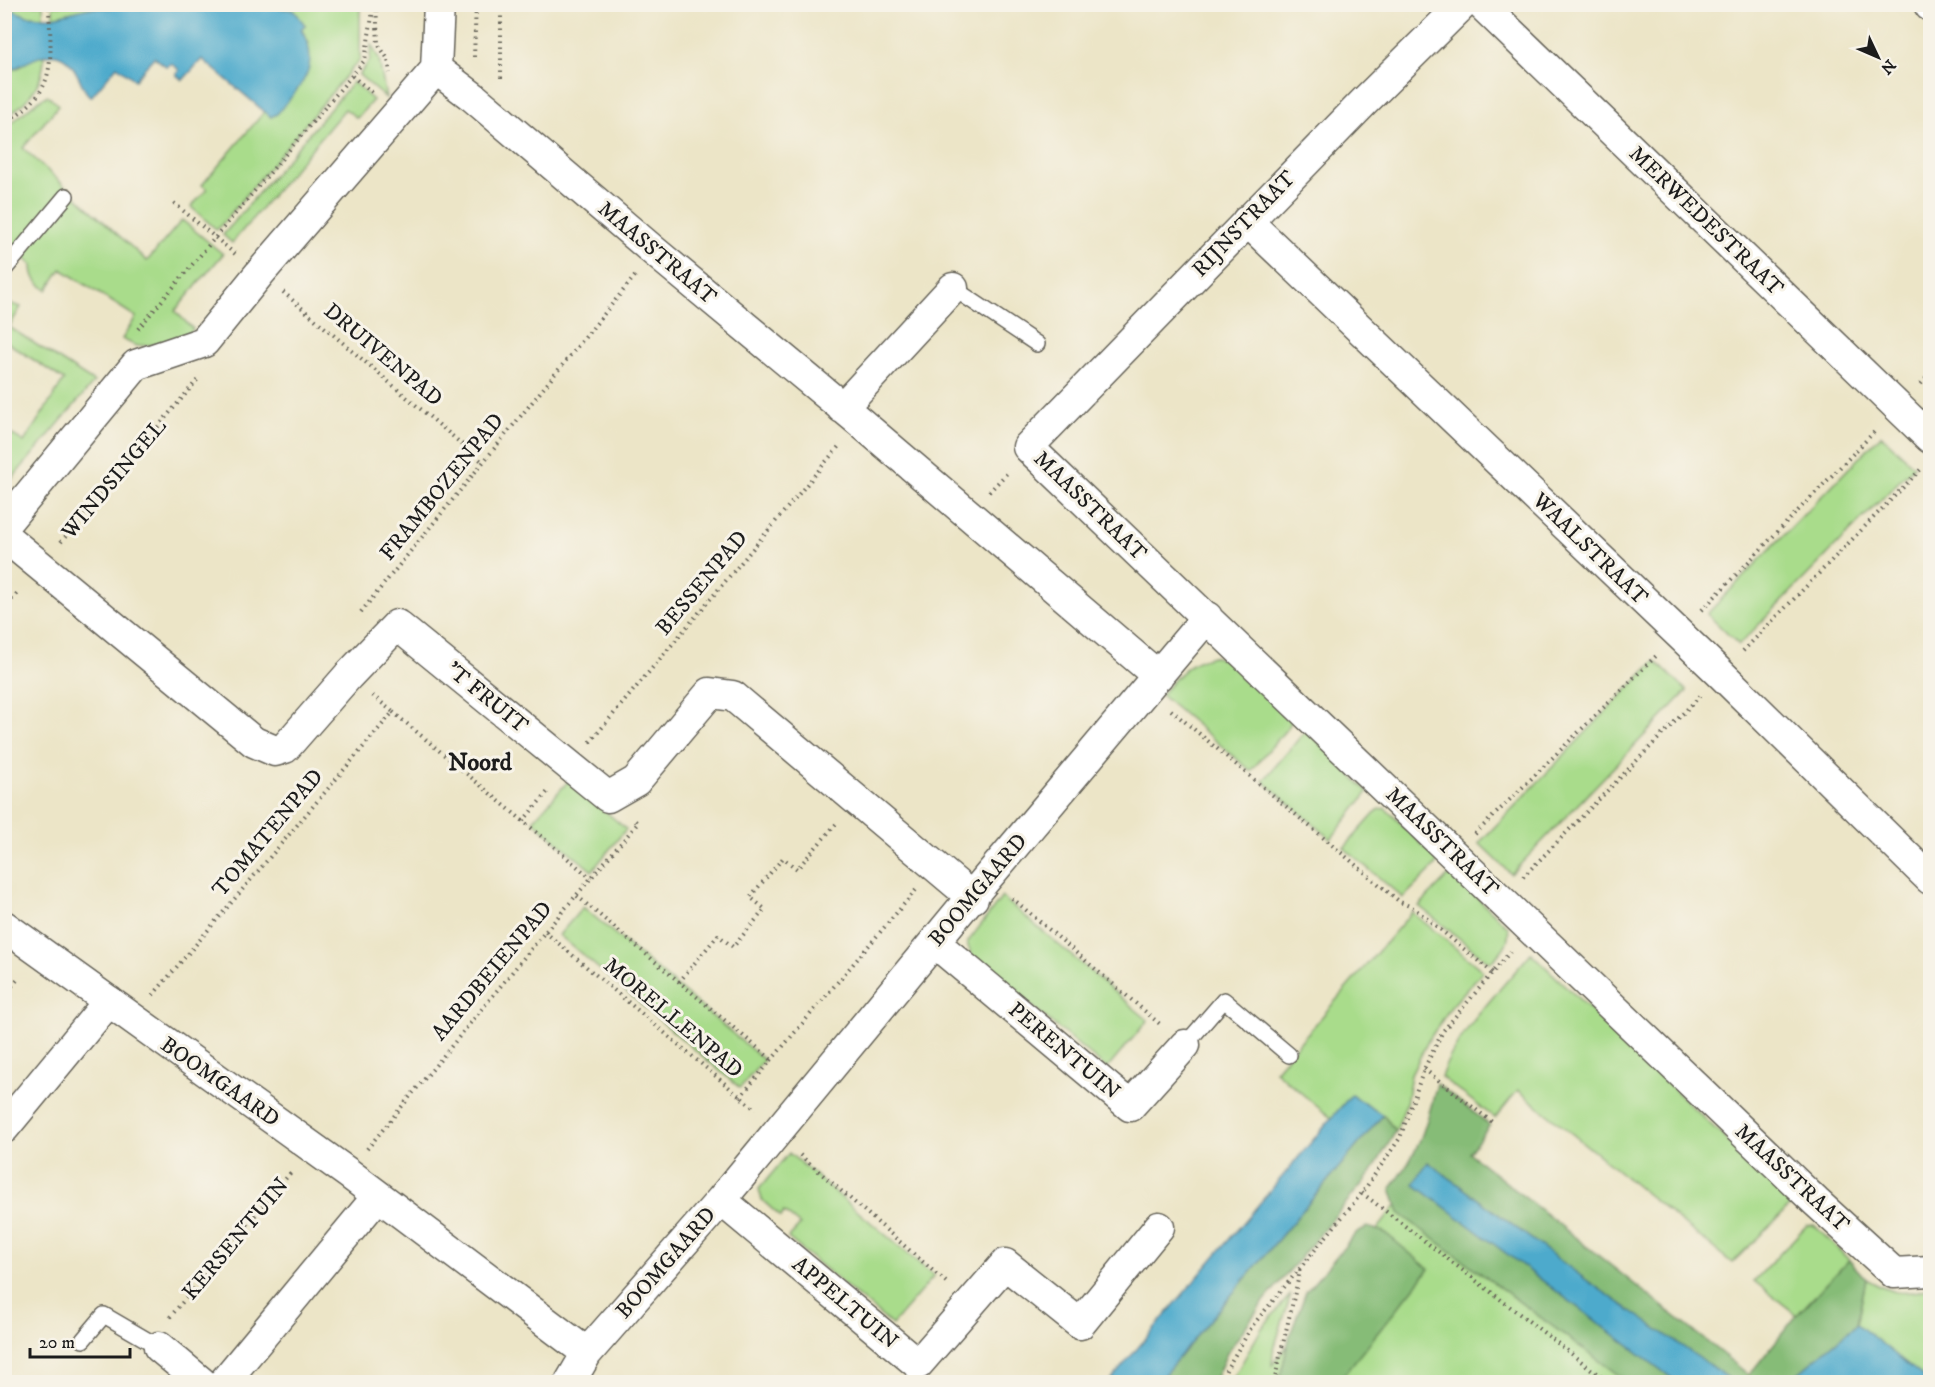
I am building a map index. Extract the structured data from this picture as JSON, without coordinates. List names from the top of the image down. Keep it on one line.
{"streets":{"street":["MERWEDESTRAAT","RIJNSTRAAT","MAASSTRAAT","WAALSTRAAT","'T FRUIT","BOOMGAARD","PERENTUIN","APPELTUIN"],"path":["DRUIVENPAD","WINDSINGEL","FRAMBOZENPAD","BESSENPAD","TOMATENPAD","AARDBEIENPAD","MORELLENPAD","KERSENTUIN"]},"crossings":[["RIJNSTRAAT","MAASSTRAAT"],["RIJNSTRAAT","WAALSTRAAT"],["MAASSTRAAT","FRAMBOZENPAD"],["MAASSTRAAT","BESSENPAD"],["MAASSTRAAT","BOOMGAARD"],["DRUIVENPAD","FRAMBOZENPAD"],["WINDSINGEL","'T FRUIT"],["BESSENPAD","'T FRUIT"],["'T FRUIT","AARDBEIENPAD"],["TOMATENPAD","BOOMGAARD"],["BOOMGAARD","AARDBEIENPAD"],["BOOMGAARD","MORELLENPAD"],["BOOMGAARD","PERENTUIN"],["BOOMGAARD","KERSENTUIN"],["BOOMGAARD","APPELTUIN"],["AARDBEIENPAD","MORELLENPAD"],["MORELLENPAD","APPELTUIN"]],"districts":["Noord"],"scale_bar":"20 m","north":"bottom right"}
